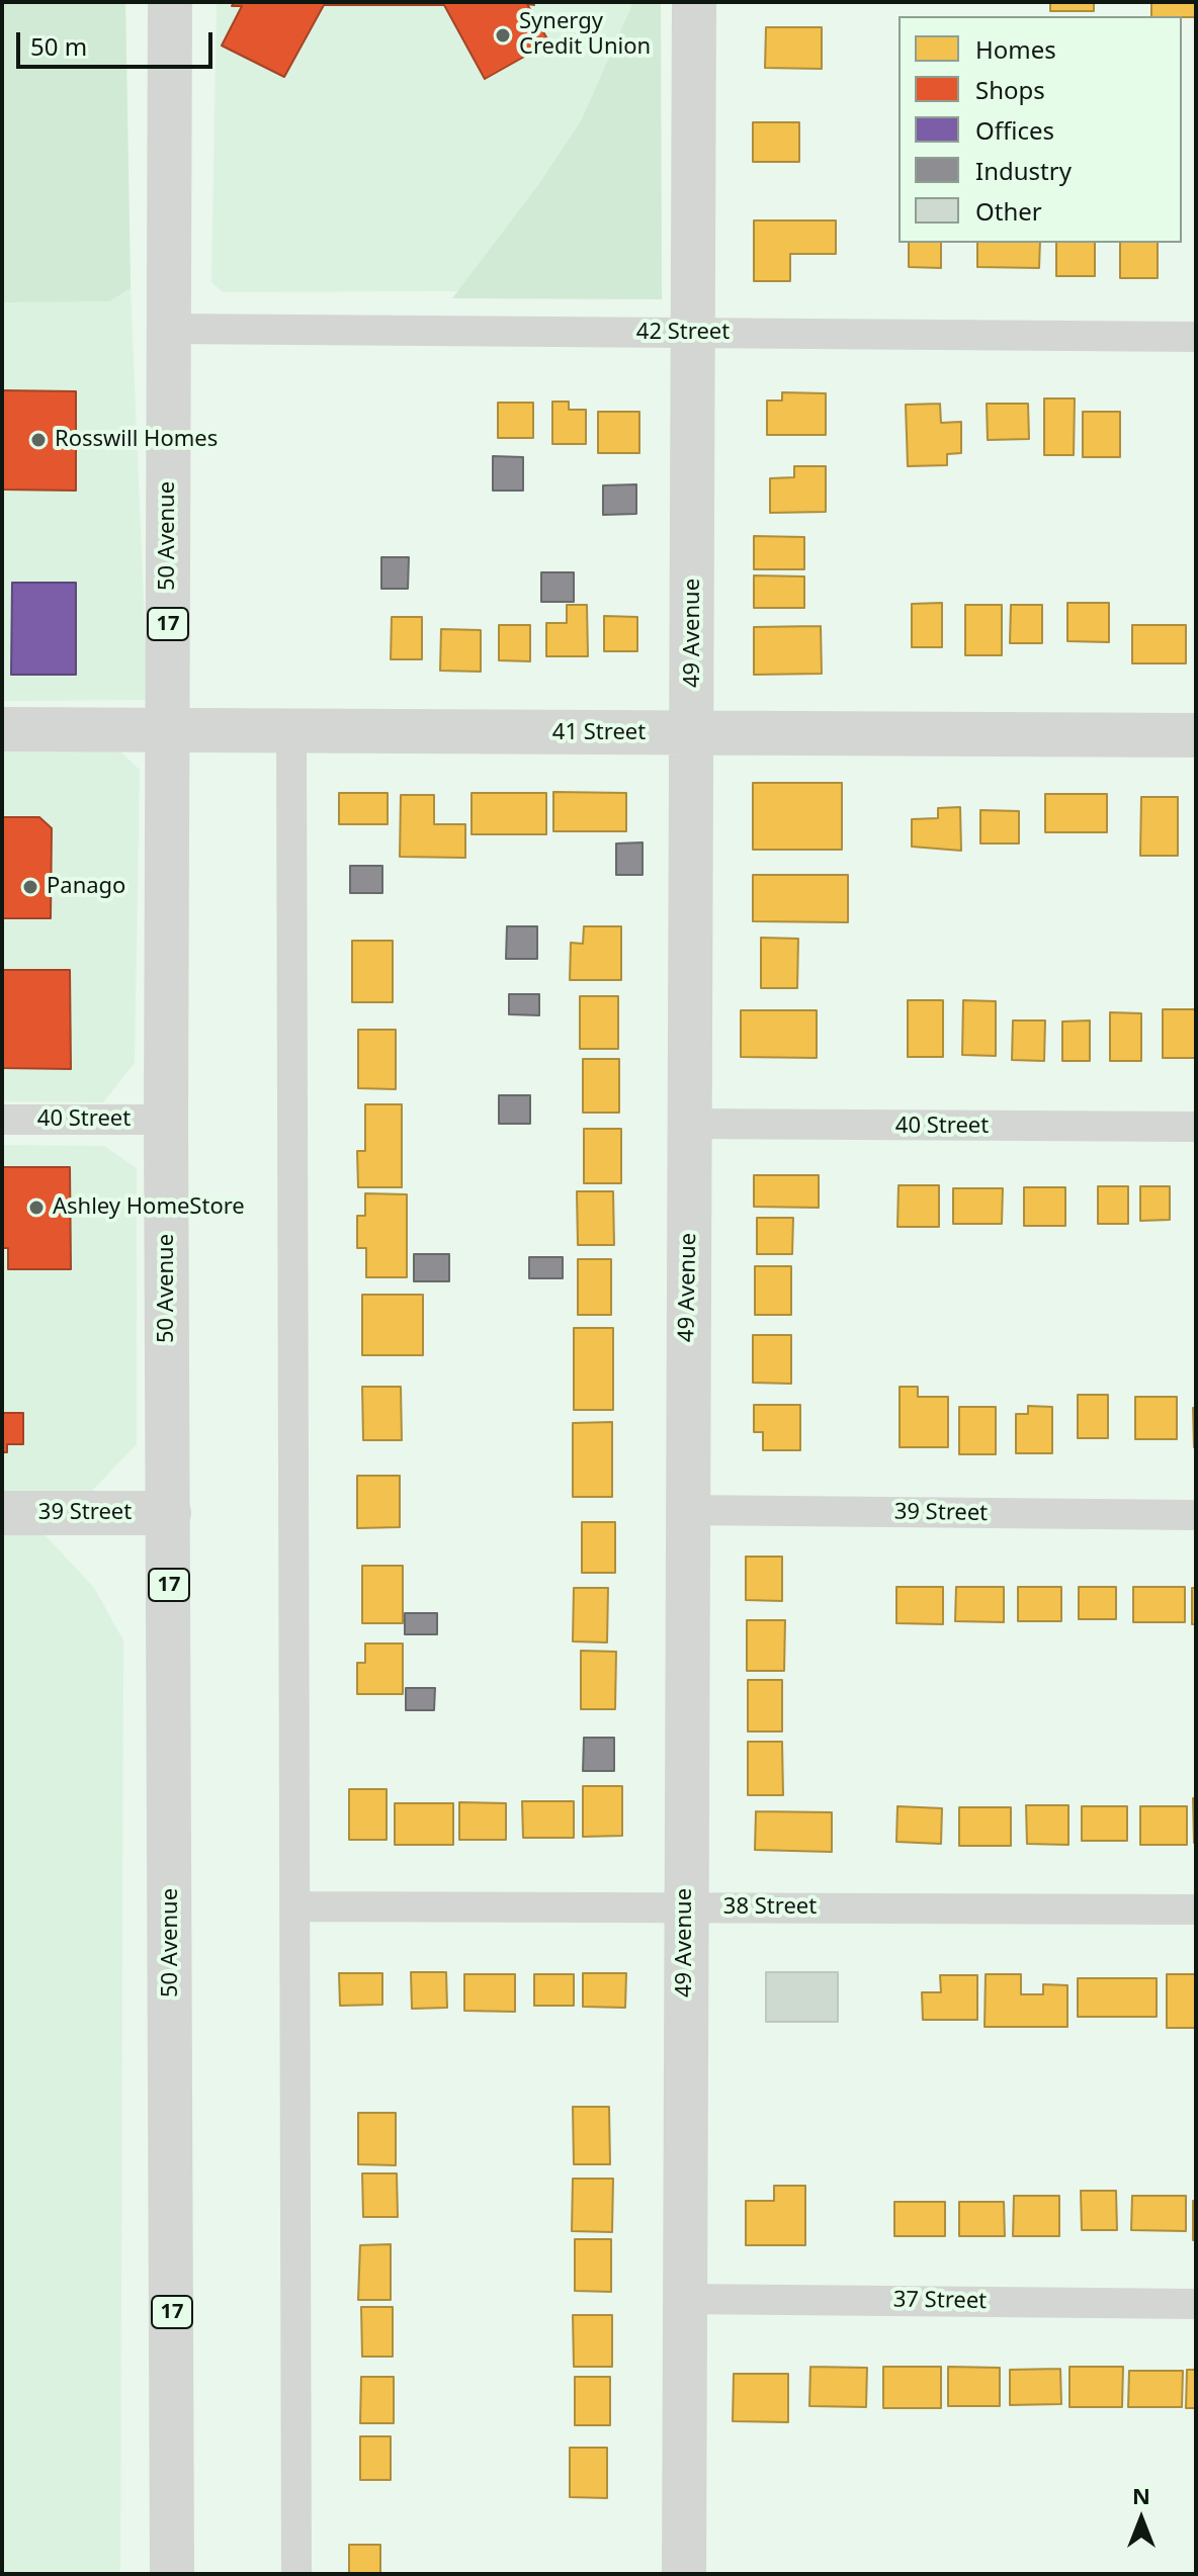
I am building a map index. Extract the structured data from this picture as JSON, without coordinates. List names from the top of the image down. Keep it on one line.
{"streets":{"street":["42 Street","50 Avenue","17","49 Avenue","41 Street","40 Street","39 Street","38 Street","37 Street"]},"crossings":[["42 Street","50 Avenue"],["42 Street","49 Avenue"],["50 Avenue","41 Street"],["50 Avenue","40 Street"],["50 Avenue","39 Street"],["49 Avenue","41 Street"],["49 Avenue","40 Street"],["49 Avenue","39 Street"],["49 Avenue","38 Street"],["49 Avenue","37 Street"]],"places":["Synergy Credit Union","Rosswill Homes","Panago","Ashley HomeStore"],"legend":["Homes","Shops","Offices","Industry","Other"],"scale_bar":"50 m","north":"top"}
